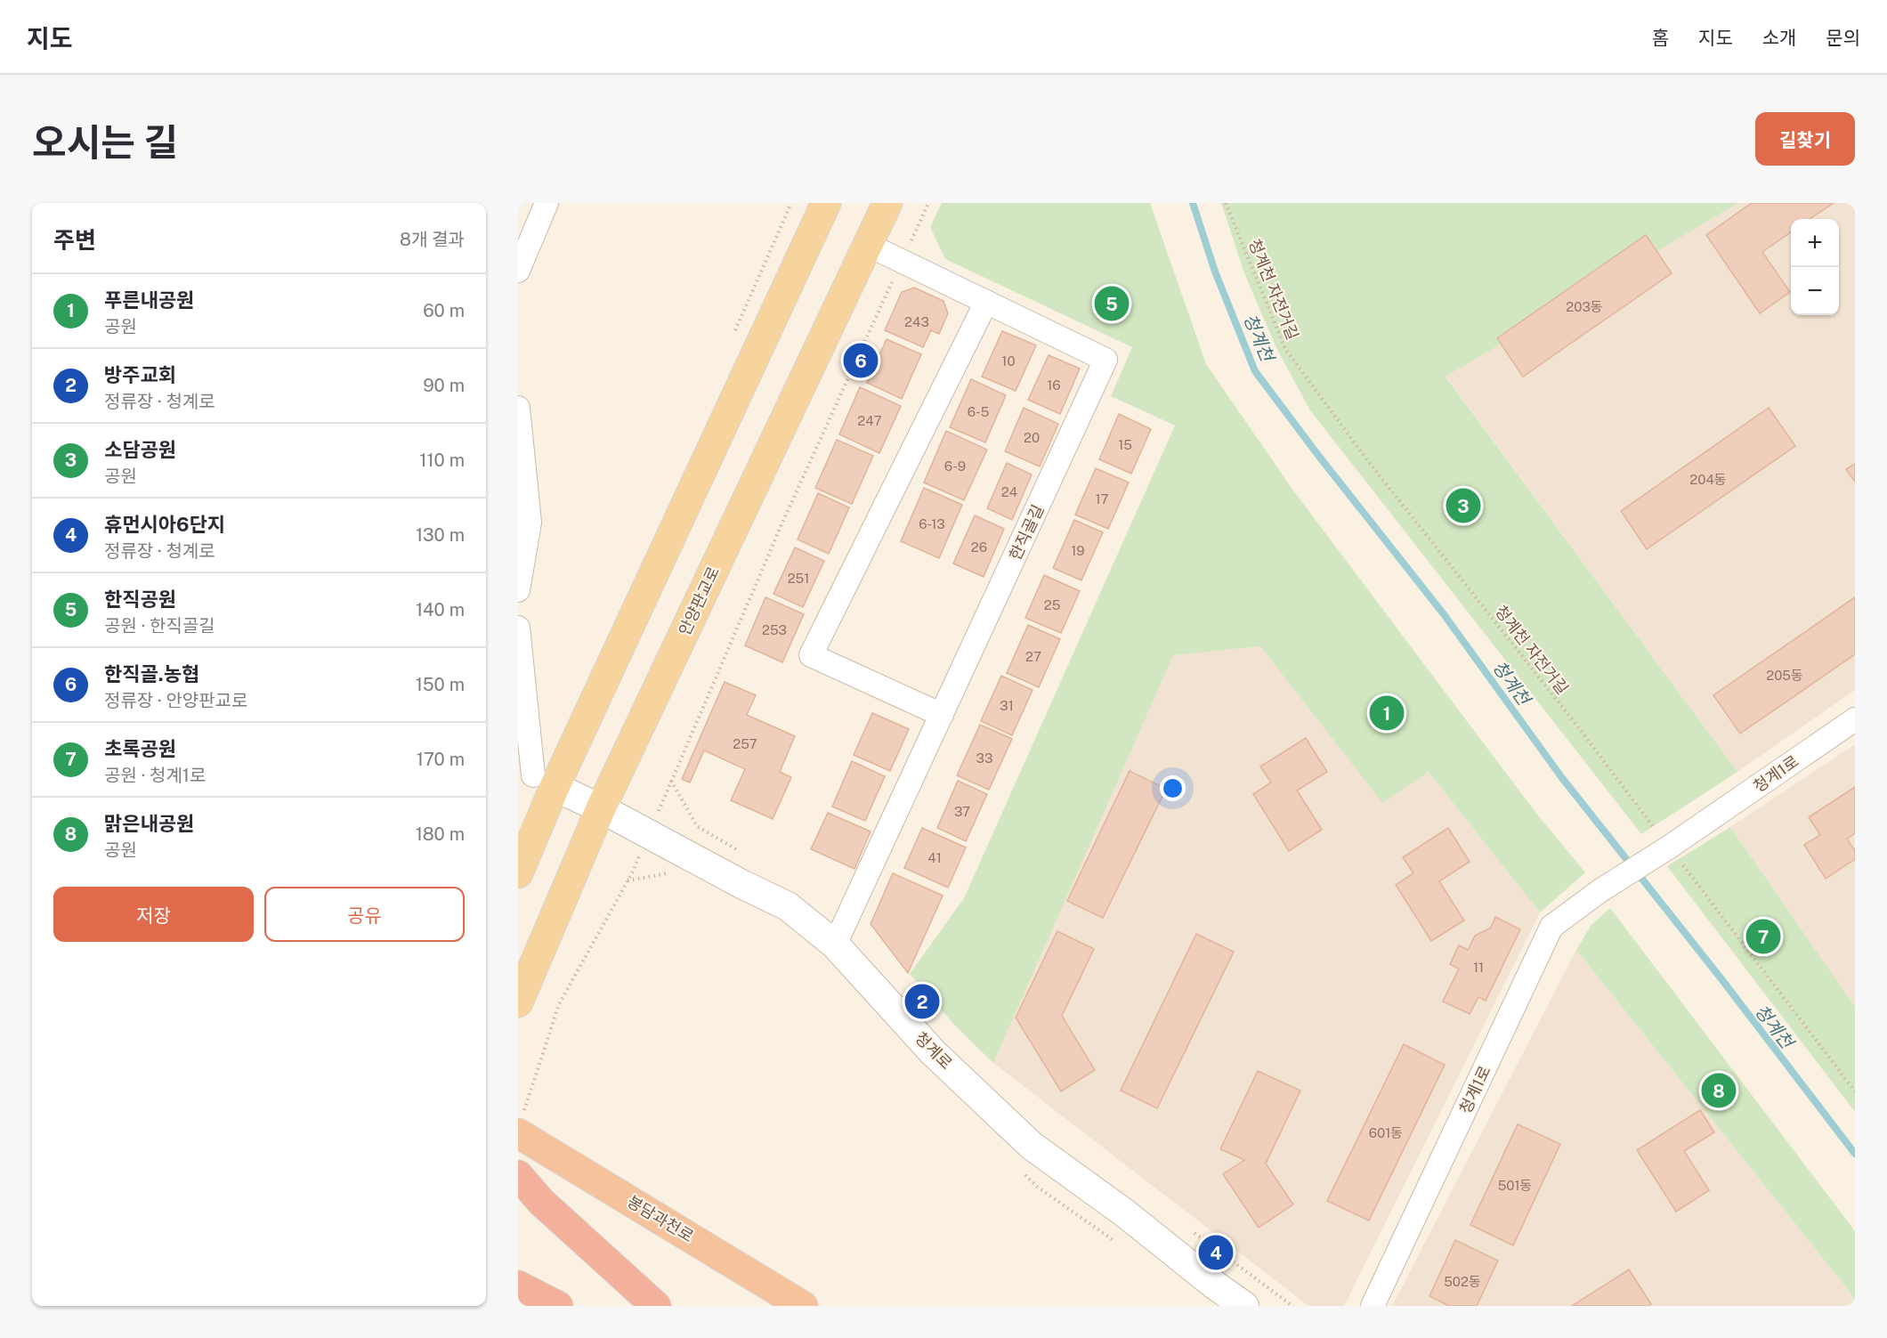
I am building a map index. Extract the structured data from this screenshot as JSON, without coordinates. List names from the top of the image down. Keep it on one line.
{"streets":{"highway":["봉담과천로"],"main road":["안양판교로"],"street":["한직골길","청계1로","청계로"],"path":["청계천 자전거길"]},"crossings":[["청계천 자전거길","청계1로"],["한직골길","안양판교로"],["한직골길","청계로"],["안양판교로","청계로"]],"water":["청계천"],"house_numbers":["203동","243","10","16","6-5","247","20","15","6-9","204동","24","17","6-13","26","19","251","25","253","27","205동","31","257","33","37","41","11","601동","501동","502동"],"page":{"header":"지도","nav":["홈","지도","소개","문의"],"title":"오시는 길","buttons":["길찾기",["저장","공유"]],"heading":["주변","8개 결과"],"map_buttons":["+","−"],"list":[{"mark":"1","name":"푸른내공원","note":"공원","value":"60 m"},{"mark":"2","name":"방주교회","note":"정류장 · 청계로","value":"90 m"},{"mark":"3","name":"소담공원","note":"공원","value":"110 m"},{"mark":"4","name":"휴먼시아6단지","note":"정류장 · 청계로","value":"130 m"},{"mark":"5","name":"한직공원","note":"공원 · 한직골길","value":"140 m"},{"mark":"6","name":"한직골.농협","note":"정류장 · 안양판교로","value":"150 m"},{"mark":"7","name":"초록공원","note":"공원 · 청계1로","value":"170 m"},{"mark":"8","name":"맑은내공원","note":"공원","value":"180 m"}],"pins":["5","6","3","1","7","2","8","4"]}}
